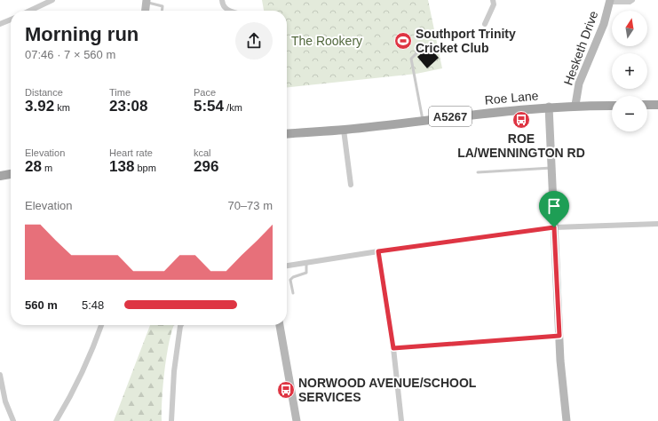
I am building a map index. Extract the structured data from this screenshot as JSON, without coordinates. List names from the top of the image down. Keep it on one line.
{"streets":{"main road":["Roe Lane","A5267"],"street":["Hesketh Drive"]},"crossings":[["Hesketh Drive","Roe Lane"]],"parks":["The Rookery"],"places":{"sports":["Southport Trinity Cricket Club"],"bus stop":["ROE LA/WENNINGTON RD","NORWOOD AVENUE/SCHOOL SERVICES"]},"north":"top","page":{"map_buttons":["+","−"],"heading":["Morning run","07:46 · 7 × 560 m"],"stats":[["Distance","3.92 km"],["Time","23:08"],["Pace","5:54 /km"],["Elevation","28 m"],["Heart rate","138 bpm"],["kcal","296"]],"chart":["Elevation","70–73 m"],"list":[{"name":"560 m","note":"5:48"}]}}
